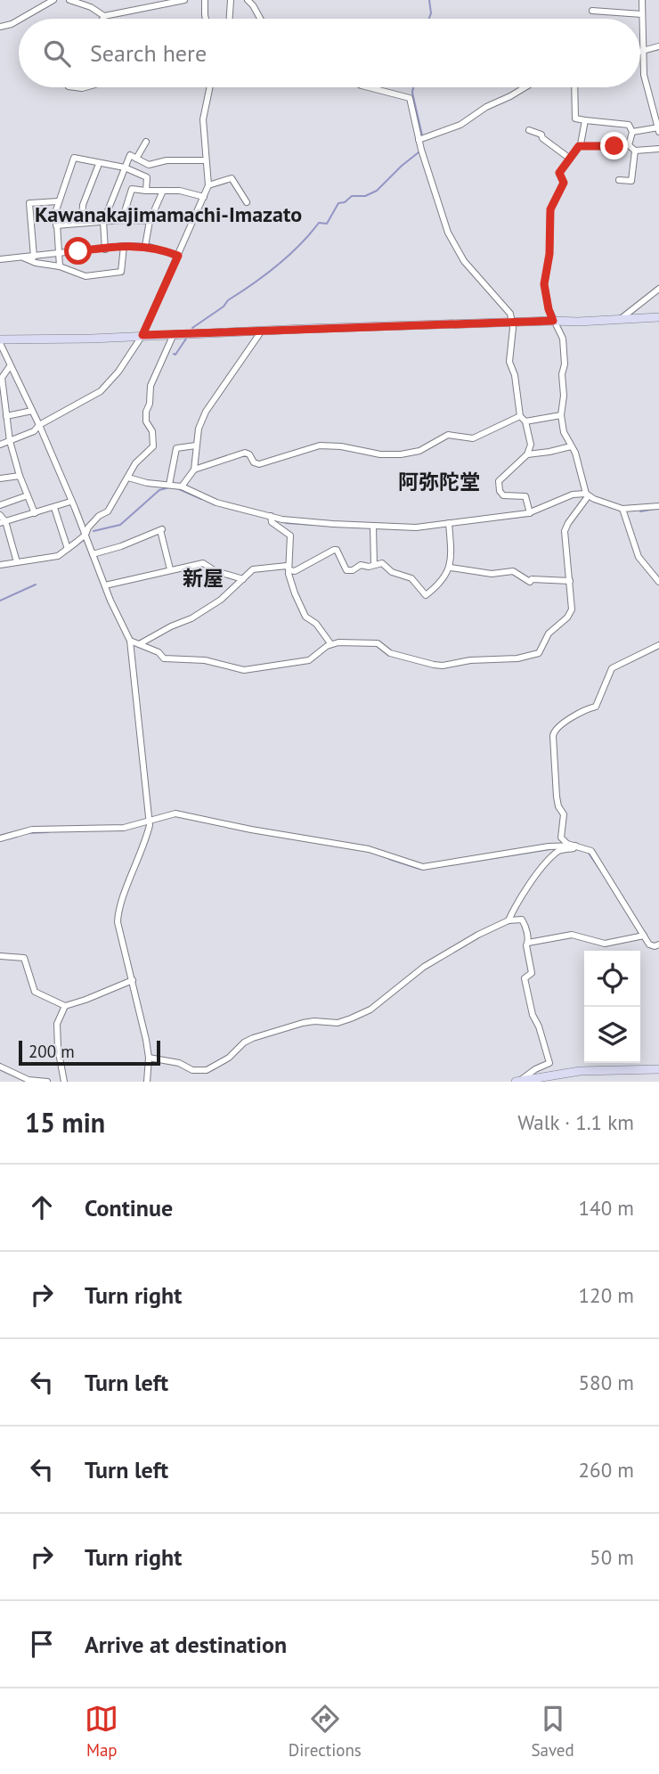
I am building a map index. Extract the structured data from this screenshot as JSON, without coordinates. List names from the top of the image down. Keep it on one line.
{"districts":["Kawanakajimamachi-Imazato","阿弥陀堂","新屋"],"scale_bar":"200 m","page":{"search":"Search here","scale":"200 m","heading":["15 min","Walk · 1.1 km"],"list":[["Continue","140 m"],["Turn right","120 m"],["Turn left","580 m"],["Turn left","260 m"],["Turn right","50 m"],"Arrive at destination"],"nav":["Map","Directions","Saved"]}}
